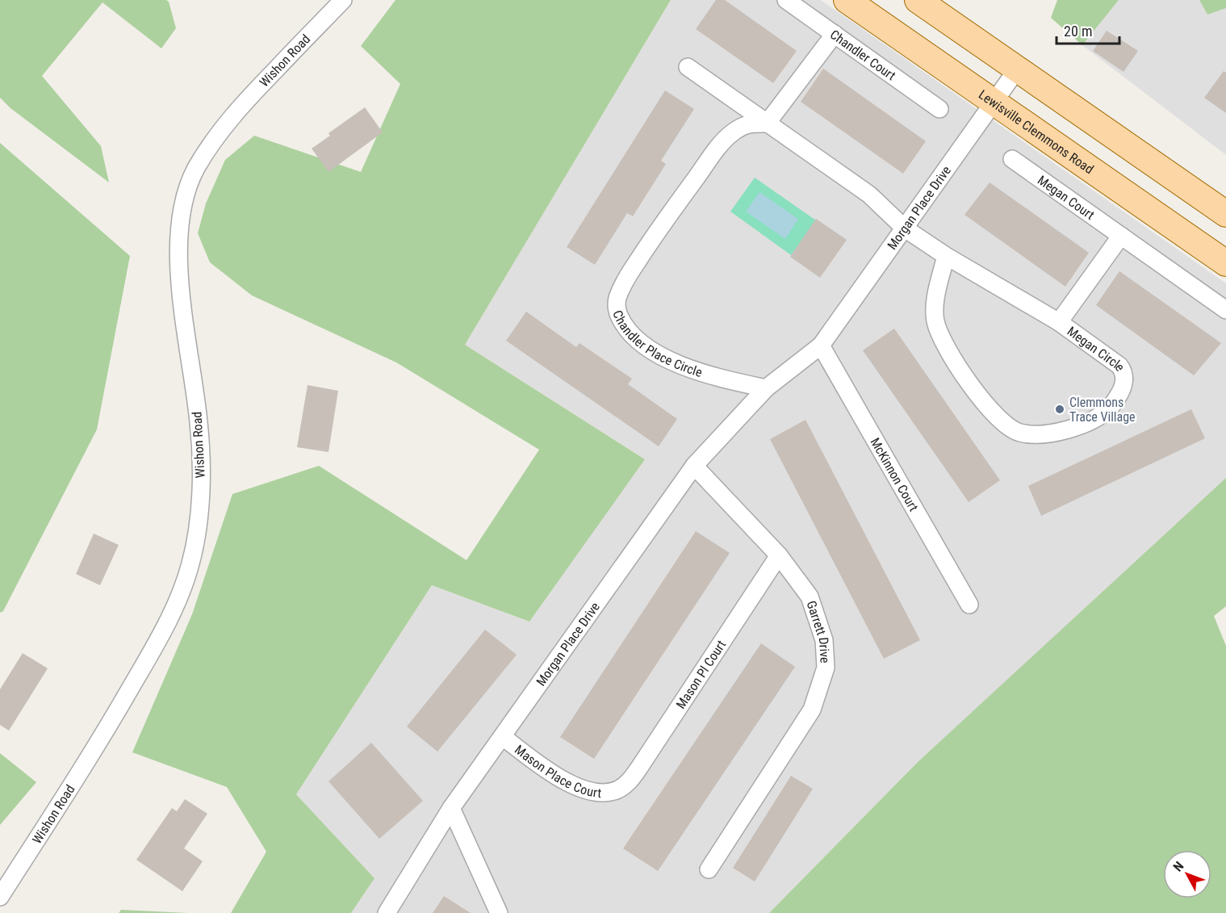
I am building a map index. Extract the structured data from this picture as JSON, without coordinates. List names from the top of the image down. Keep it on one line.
{"streets":{"main road":["Lewisville Clemmons Road"],"street":["Chandler Court","Wishon Road","Megan Court","Morgan Place Drive","Chandler Place Circle","Megan Circle","McKinnon Court","Garrett Drive","Mason Pl Court","Mason Place Court"]},"crossings":[["Lewisville Clemmons Road","Morgan Place Drive"],["Morgan Place Drive","Chandler Place Circle"],["Morgan Place Drive","Megan Circle"],["Morgan Place Drive","McKinnon Court"],["Morgan Place Drive","Garrett Drive"],["Morgan Place Drive","Mason Place Court"],["Garrett Drive","Mason Pl Court"],["Mason Pl Court","Mason Place Court"]],"places":["Clemmons Trace Village"],"scale_bar":"20 m","north":"top left"}
